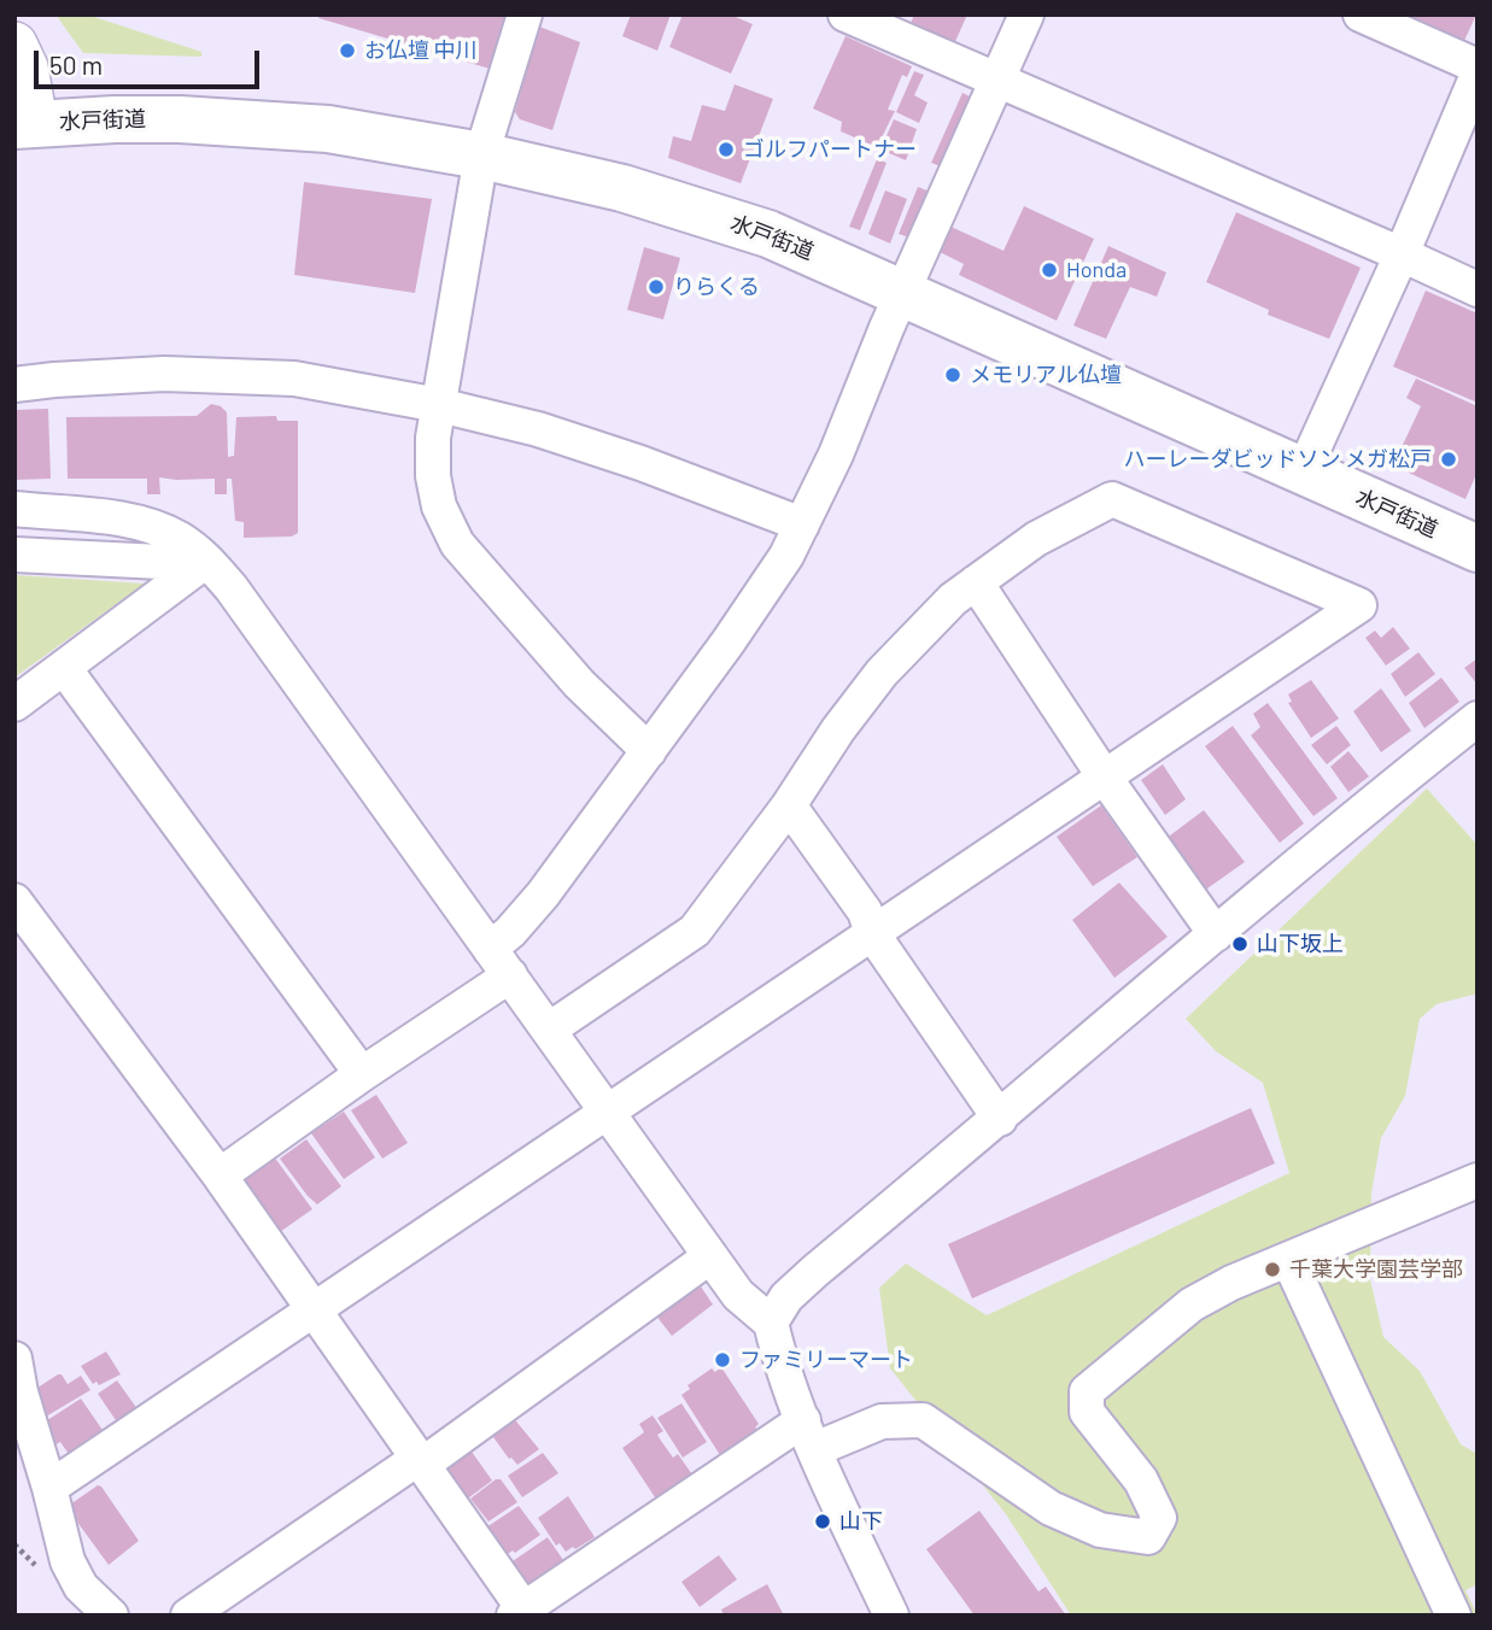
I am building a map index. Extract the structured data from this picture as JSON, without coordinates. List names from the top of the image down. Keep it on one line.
{"streets":{"highway":["水戸街道"]},"places":["お仏壇 中川","ゴルフパートナー","Honda","りらくる","メモリアル仏壇","ハーレーダビッドソン メガ松戸","山下坂上","千葉大学園芸学部","ファミリーマート","山下"],"scale_bar":"50 m"}
